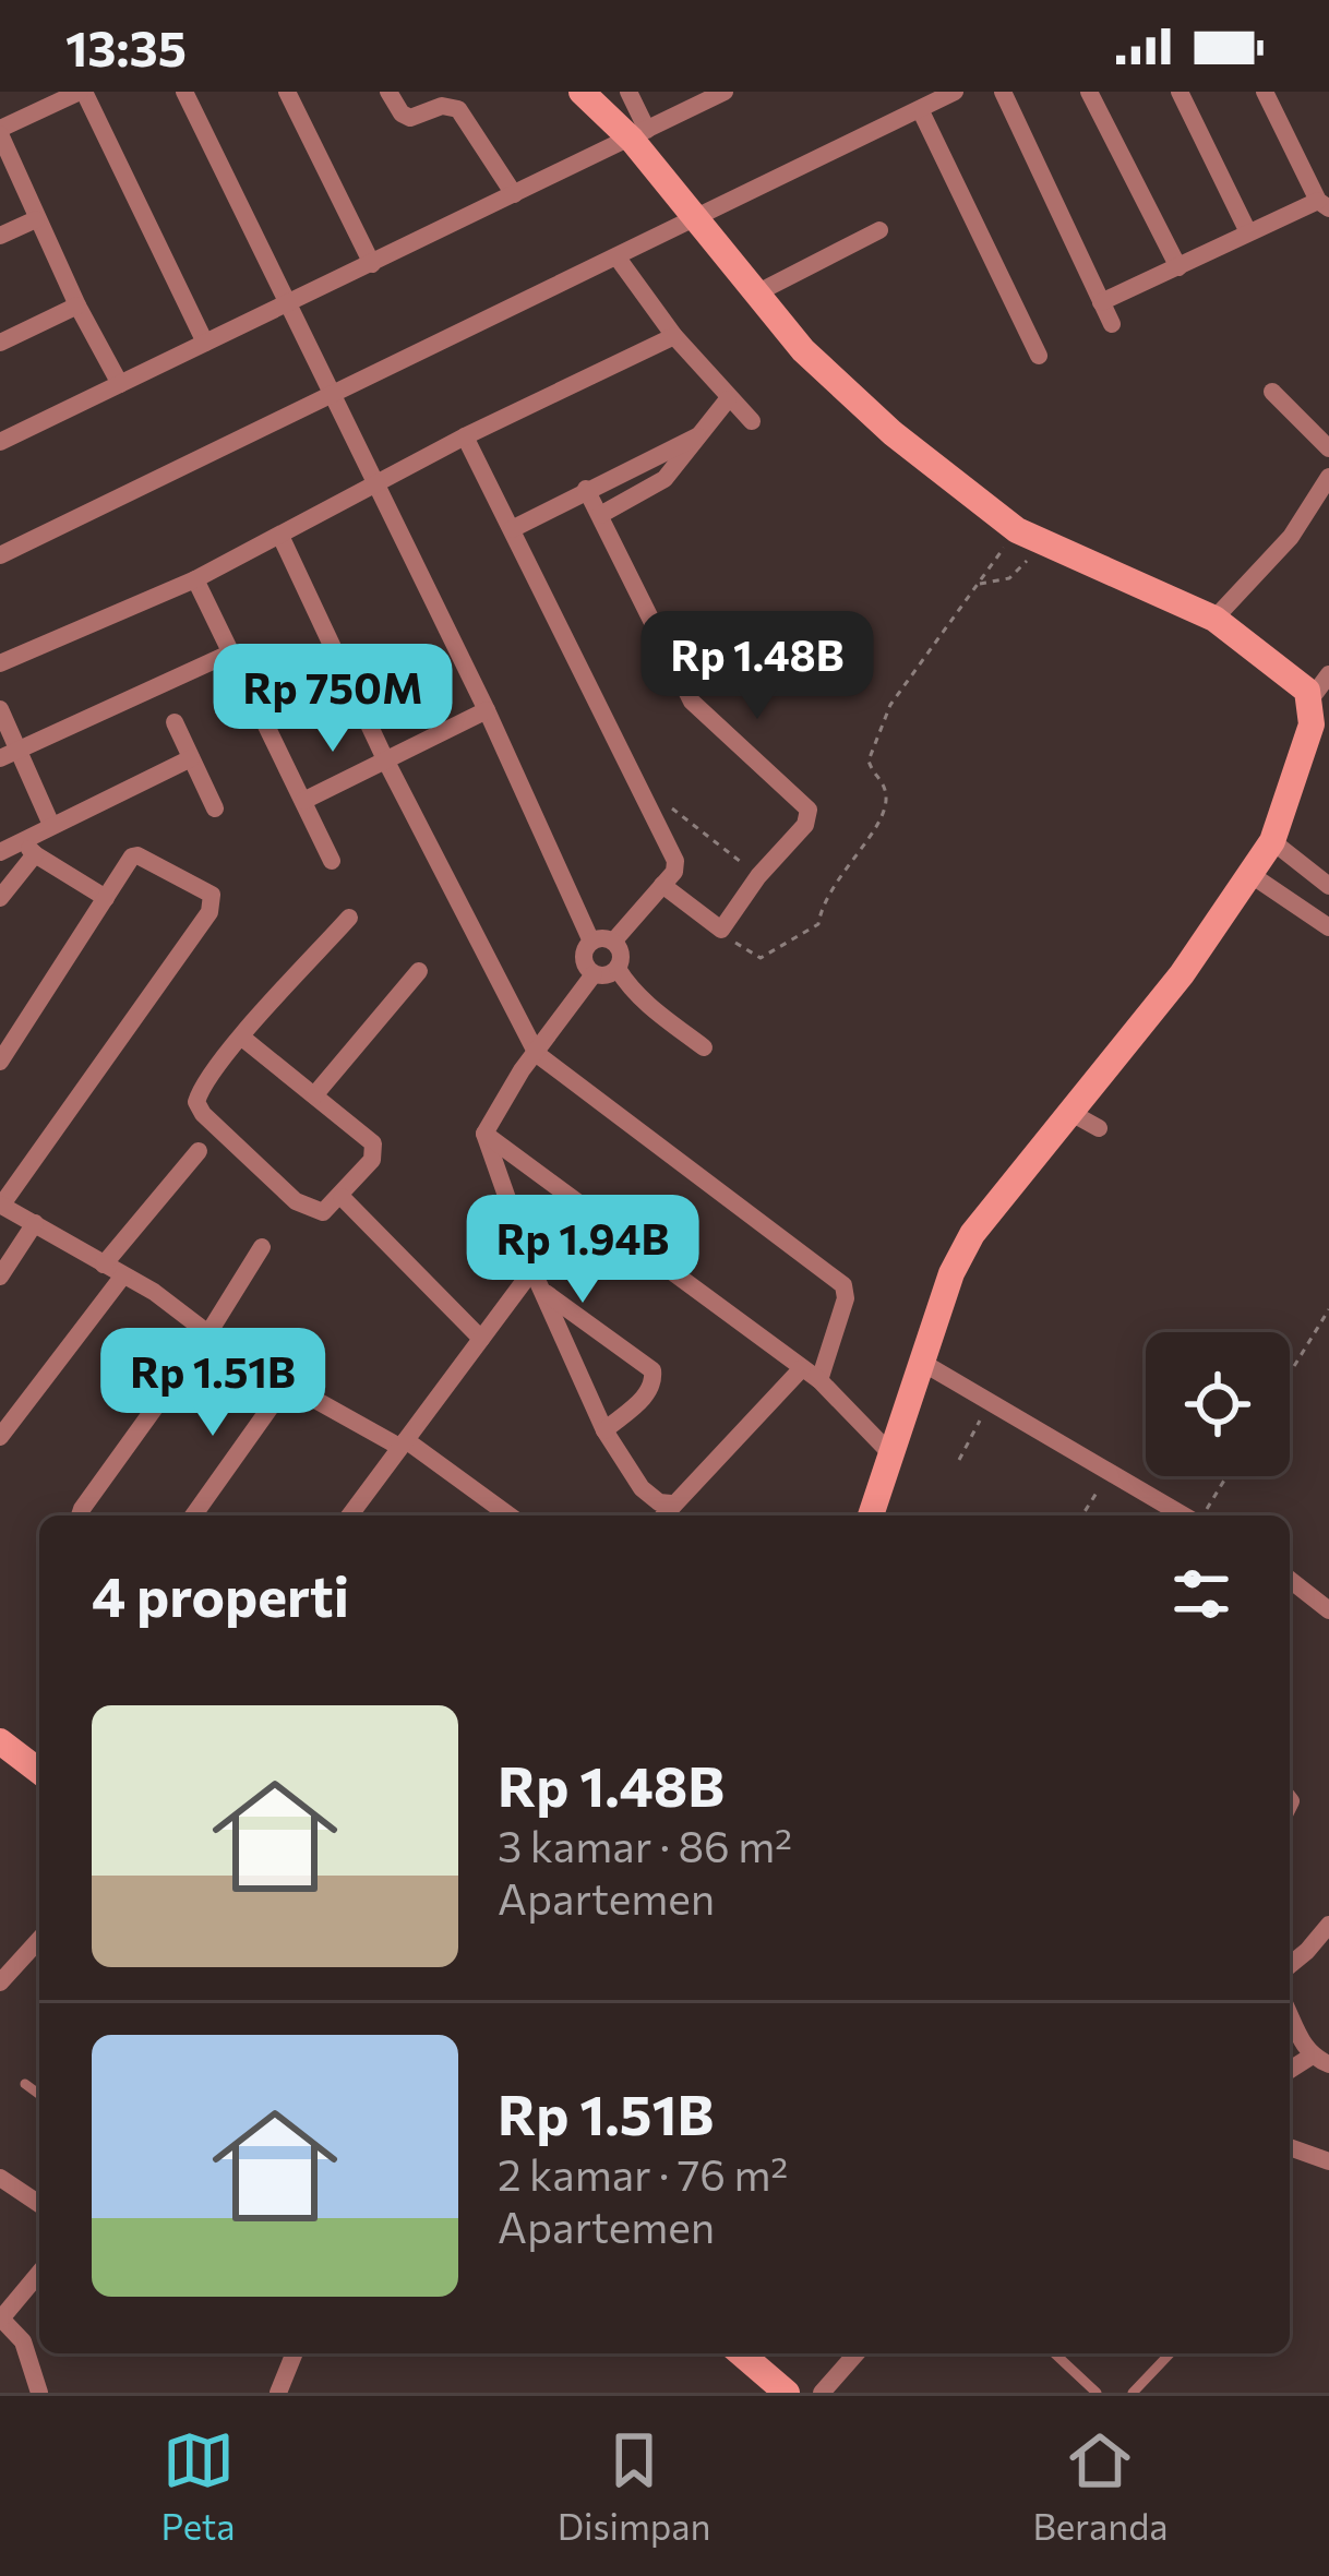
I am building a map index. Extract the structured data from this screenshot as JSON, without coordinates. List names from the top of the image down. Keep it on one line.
{"page":{"status":"13:35","price":["Rp 1.48B","Rp 750M","Rp 1.94B","Rp 1.51B"],"heading":"4 properti","list":[{"name":"Rp 1.48B","note":"3 kamar · 86 m² · Apartemen"},{"name":"Rp 1.51B","note":"2 kamar · 76 m² · Apartemen"}],"tabs":["Peta","Disimpan","Beranda"]}}
